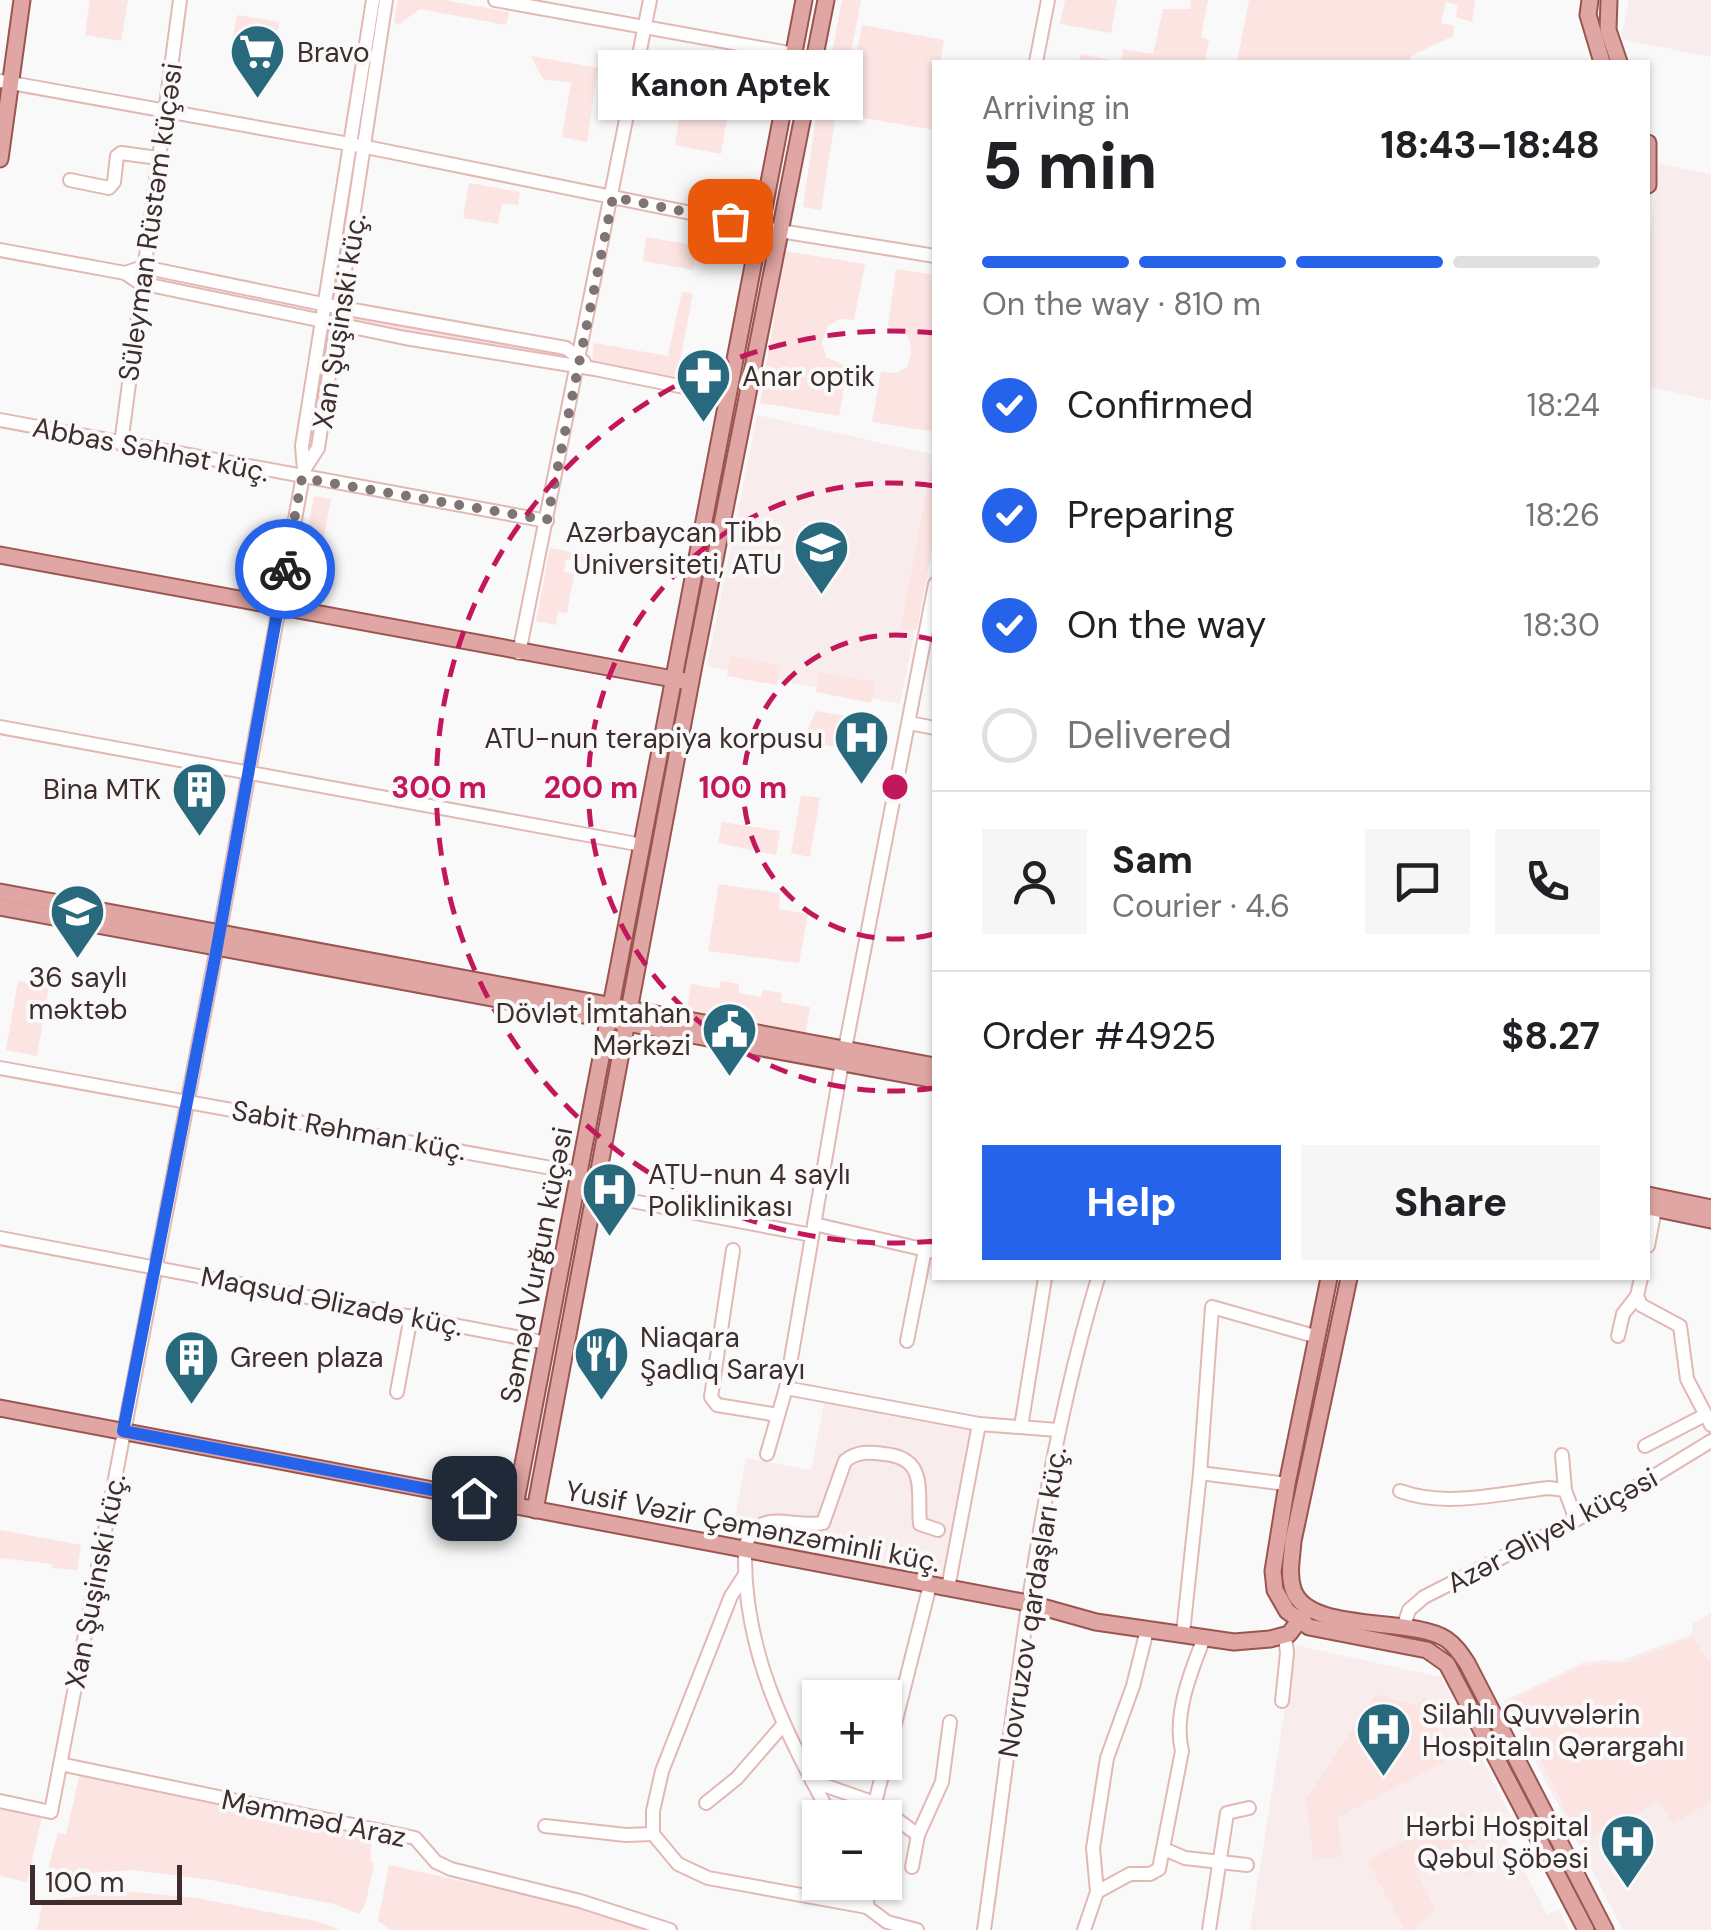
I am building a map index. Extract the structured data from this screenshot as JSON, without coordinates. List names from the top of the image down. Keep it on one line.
{"streets":{"main road":["Səməd Vurğun küçəsi","Yusif Vəzir Çəmənzəminli küç."],"street":["Süleyman Rüstəm küçəsi","Xan Şuşinski küç.","Abbas Səhhət küç.","Sabit Rəhman küç.","Maqsud Əlizadə küç.","Azər Əliyev küçəsi","Novruzov qardaşları küç.","Məmməd Araz"]},"crossings":[["Süleyman Rüstəm küçəsi","Abbas Səhhət küç."],["Xan Şuşinski küç.","Abbas Səhhət küç."],["Xan Şuşinski küç.","Sabit Rəhman küç."],["Xan Şuşinski küç.","Maqsud Əlizadə küç."],["Xan Şuşinski küç.","Yusif Vəzir Çəmənzəminli küç."],["Xan Şuşinski küç.","Məmməd Araz"],["Sabit Rəhman küç.","Səməd Vurğun küçəsi"],["Səməd Vurğun küçəsi","Maqsud Əlizadə küç."],["Səməd Vurğun küçəsi","Yusif Vəzir Çəmənzəminli küç."],["Yusif Vəzir Çəmənzəminli küç.","Novruzov qardaşları küç."]],"places":{"supermarket":["Bravo"],"other":["Kanon Aptek"],"pharmacy":["Anar optik"],"school or university":["Azərbaycan Tibb Universiteti, ATU","36 saylı məktəb"],"hospital":["ATU-nun terapiya korpusu","ATU-nun 4 saylı Poliklinikası","Silahlı Quvvələrin Hospitalın Qərargahı","Hərbi Hospital Qəbul Şöbəsi"],"building":["Bina MTK","Green plaza"],"public building":["Dövlət İmtahan Mərkəzi"],"restaurant":["Niaqara Şadlıq Sarayı"]},"scale_bar":"100 m","page":{"bubble":"Kanon Aptek","heading":["5 min","Arriving in","18:43–18:48"],"panel":["Sam","Courier · 4.6","Order #4925","$8.27"],"bar":"On the way · 810 m","list":[["Confirmed","18:24"],["Preparing","18:26"],["On the way","18:30"],"Delivered"],"buttons":["Help","Share"],"map_buttons":["+","−"],"scale":"100 m"},"rings":["300 m","200 m","100 m"]}
